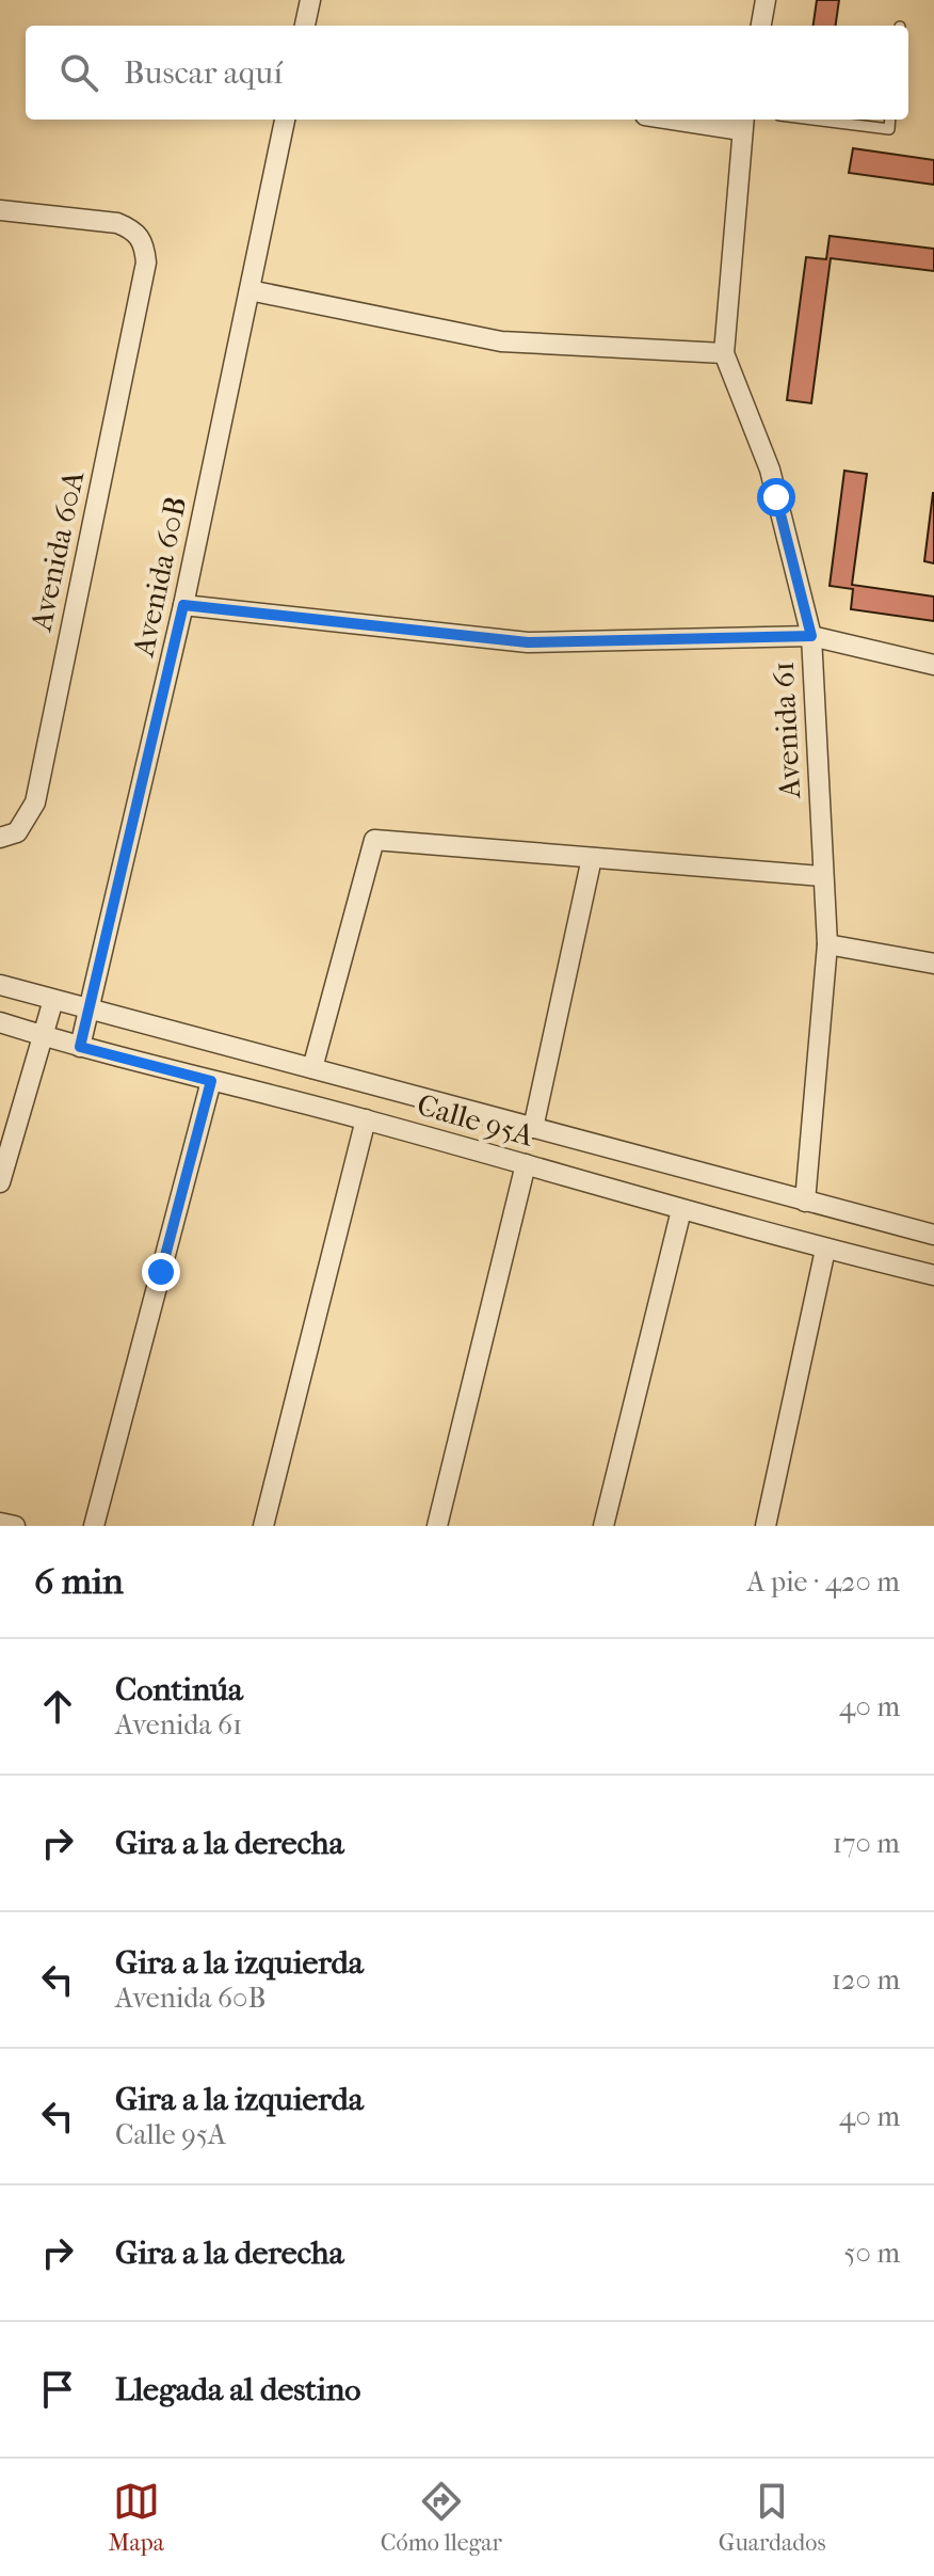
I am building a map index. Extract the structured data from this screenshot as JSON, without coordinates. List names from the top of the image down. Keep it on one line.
{"streets":{"street":["Avenida 60A","Avenida 60B","Avenida 61","Calle 95A"]},"crossings":[["Avenida 60B","Calle 95A"],["Avenida 61","Calle 95A"]],"page":{"search":"Buscar aquí","heading":["6 min","A pie · 420 m"],"list":[["Continúa","Avenida 61","40 m"],["Gira a la derecha","170 m"],["Gira a la izquierda","Avenida 60B","120 m"],["Gira a la izquierda","Calle 95A","40 m"],["Gira a la derecha","50 m"],"Llegada al destino"],"nav":["Mapa","Cómo llegar","Guardados"]}}
